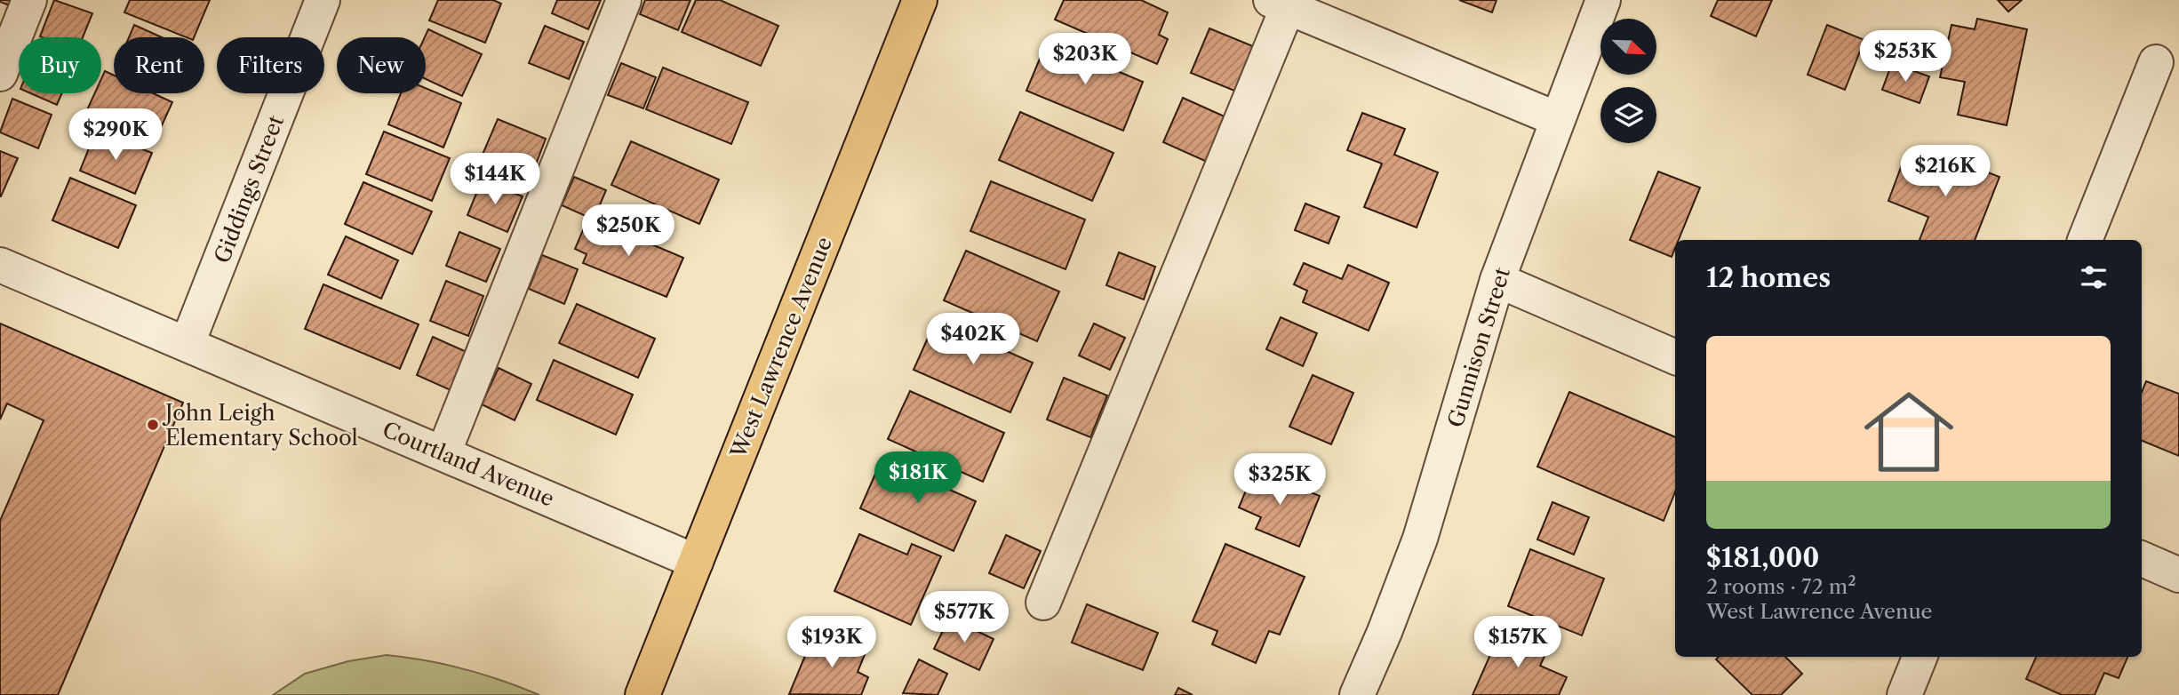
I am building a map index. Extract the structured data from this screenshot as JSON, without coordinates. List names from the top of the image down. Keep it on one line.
{"streets":{"main road":["West Lawrence Avenue"],"street":["Giddings Street","Gunnison Street","Courtland Avenue"]},"crossings":[["Giddings Street","Courtland Avenue"],["West Lawrence Avenue","Courtland Avenue"]],"places":["John Leigh Elementary School"],"north":"bottom right","page":{"price":["$253K","$203K","$290K","$216K","$144K","$250K","$402K","$181K","$325K","$577K","$193K","$157K"],"chip":["Buy","Rent","Filters","New"],"heading":"12 homes","list":[{"name":"$181,000","note":"2 rooms · 72 m² · West Lawrence Avenue"}]}}
